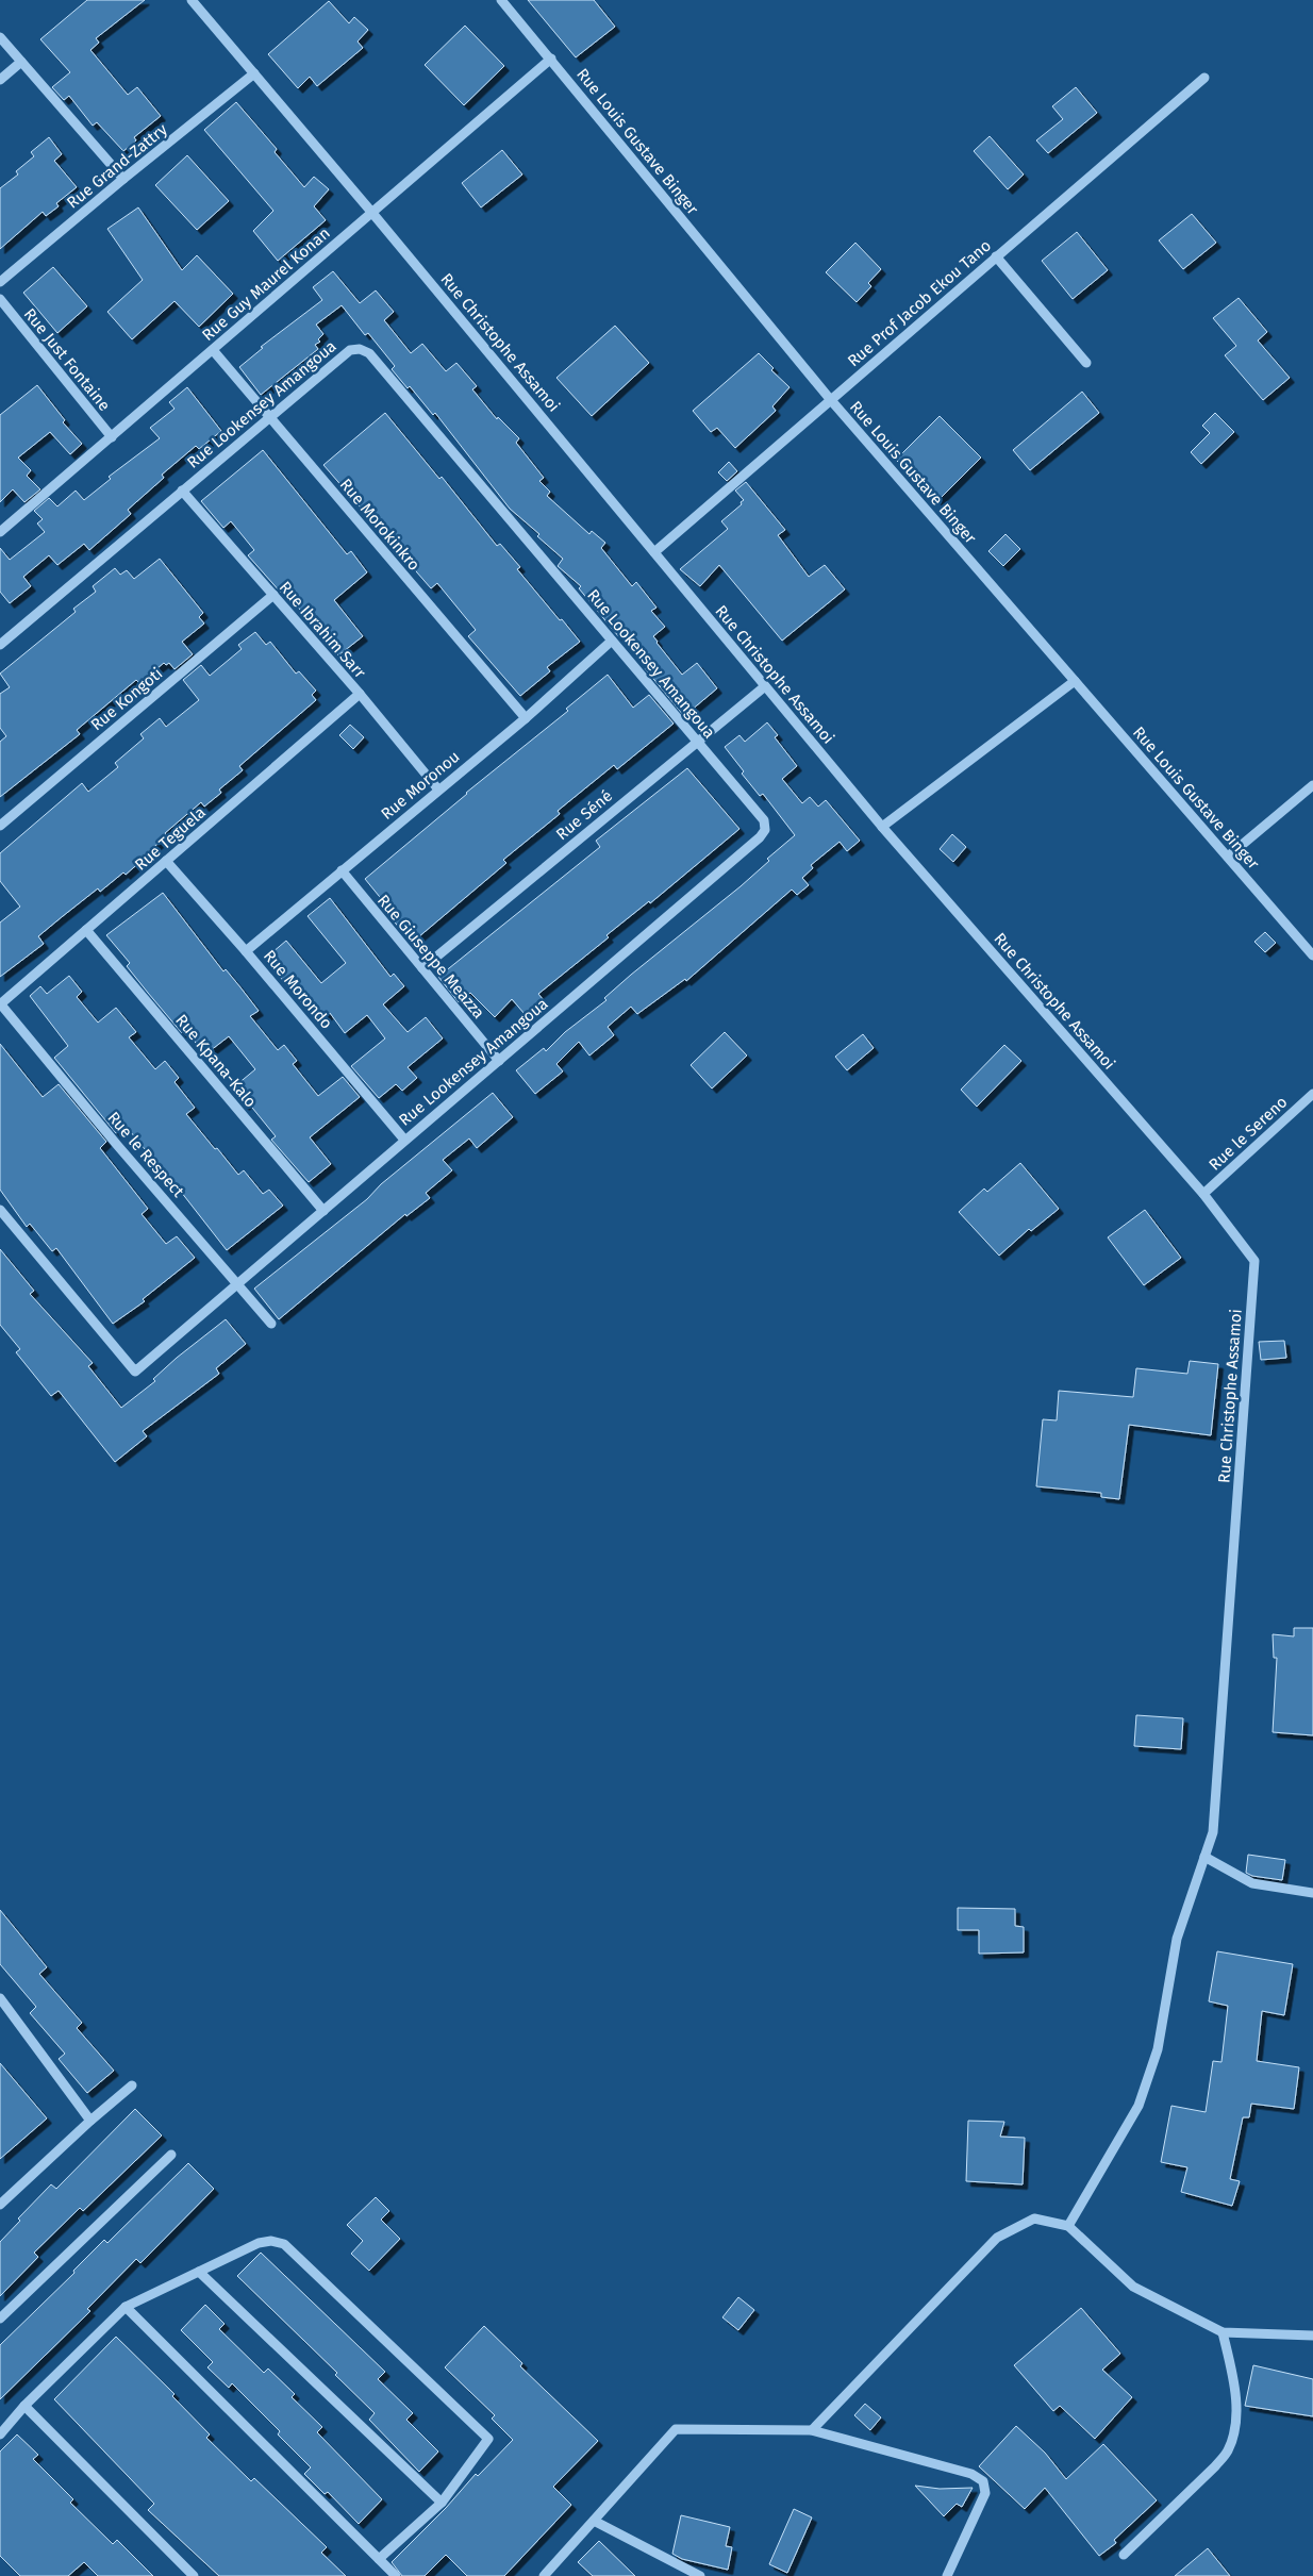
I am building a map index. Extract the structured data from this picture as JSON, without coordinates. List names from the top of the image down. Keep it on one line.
{"streets":{"street":["Rue Louis Gustave Binger","Rue Grand-Zattry","Rue Guy Maurel Konan","Rue Prof Jacob Ekou Tano","Rue Christophe Assamoi","Rue Just Fontaine","Rue Lookensey Amangoua","Rue Morokinkro","Rue Ibrahim Sarr","Rue Kongoti","Rue Moronou","Rue Séné","Rue Teguela","Rue Giuseppe Meazza","Rue Morondo","Rue Kpana-Kalo","Rue le Sereno","Rue le Respect"]},"crossings":[["Rue Louis Gustave Binger","Rue Guy Maurel Konan"],["Rue Louis Gustave Binger","Rue Prof Jacob Ekou Tano"],["Rue Grand-Zattry","Rue Christophe Assamoi"],["Rue Guy Maurel Konan","Rue Christophe Assamoi"],["Rue Guy Maurel Konan","Rue Just Fontaine"],["Rue Guy Maurel Konan","Rue Morokinkro"],["Rue Prof Jacob Ekou Tano","Rue Christophe Assamoi"],["Rue Christophe Assamoi","Rue Séné"],["Rue Christophe Assamoi","Rue le Sereno"],["Rue Lookensey Amangoua","Rue Morokinkro"],["Rue Lookensey Amangoua","Rue Ibrahim Sarr"],["Rue Lookensey Amangoua","Rue Moronou"],["Rue Lookensey Amangoua","Rue Séné"],["Rue Lookensey Amangoua","Rue Giuseppe Meazza"],["Rue Lookensey Amangoua","Rue Morondo"],["Rue Lookensey Amangoua","Rue Kpana-Kalo"],["Rue Lookensey Amangoua","Rue le Respect"],["Rue Morokinkro","Rue Moronou"],["Rue Ibrahim Sarr","Rue Kongoti"],["Rue Ibrahim Sarr","Rue Moronou"],["Rue Ibrahim Sarr","Rue Teguela"],["Rue Moronou","Rue Giuseppe Meazza"],["Rue Moronou","Rue Morondo"],["Rue Séné","Rue Giuseppe Meazza"],["Rue Teguela","Rue Morondo"],["Rue Teguela","Rue Kpana-Kalo"],["Rue Teguela","Rue le Respect"]]}
